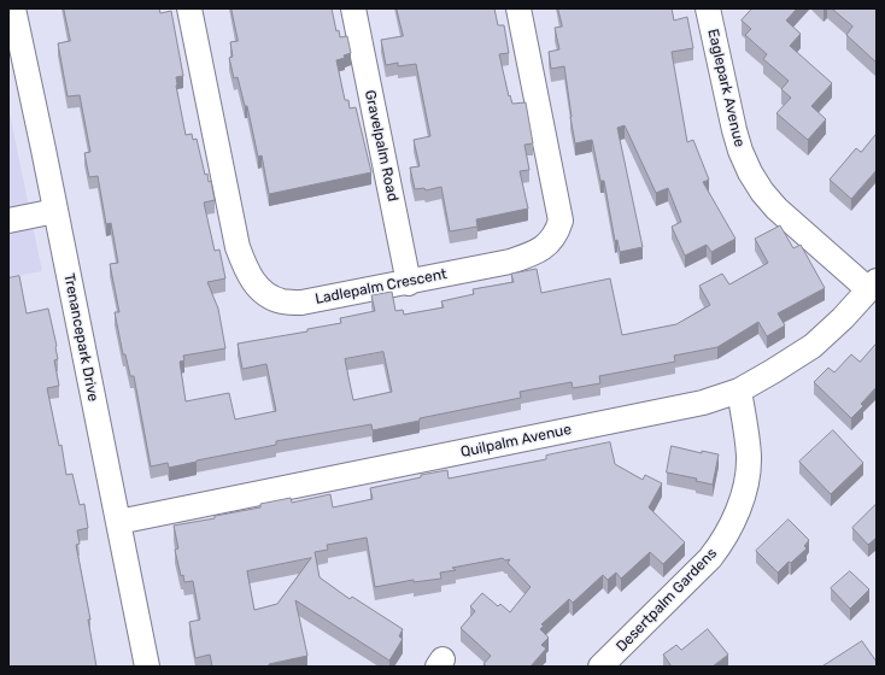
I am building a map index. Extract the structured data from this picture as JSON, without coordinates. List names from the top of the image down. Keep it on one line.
{"streets":{"street":["Eaglepark Avenue","Gravelpalm Road","Ladlepalm Crescent","Trenancepark Drive","Quilpalm Avenue","Desertpalm Gardens"]},"crossings":[["Eaglepark Avenue","Quilpalm Avenue"],["Gravelpalm Road","Ladlepalm Crescent"],["Trenancepark Drive","Quilpalm Avenue"],["Quilpalm Avenue","Desertpalm Gardens"]]}
